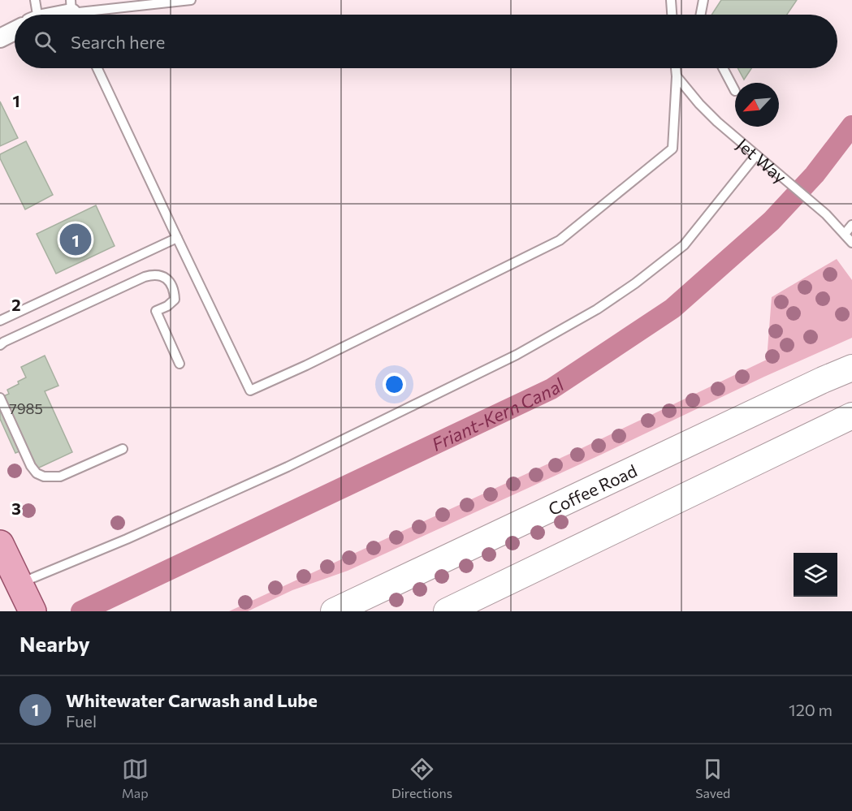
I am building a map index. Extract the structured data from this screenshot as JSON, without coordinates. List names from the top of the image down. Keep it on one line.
{"streets":{"main road":["Coffee Road"],"lane":["Jet Way"]},"water":["Friant-Kern Canal"],"house_numbers":["7985"],"north":"bottom left","page":{"search":"Search here","pins":"1","heading":"Nearby","list":[{"mark":"1","name":"Whitewater Carwash and Lube","note":"Fuel","value":"120 m"}],"nav":["Map","Directions","Saved"]},"grid":{"rows":["1","2","3"]}}
